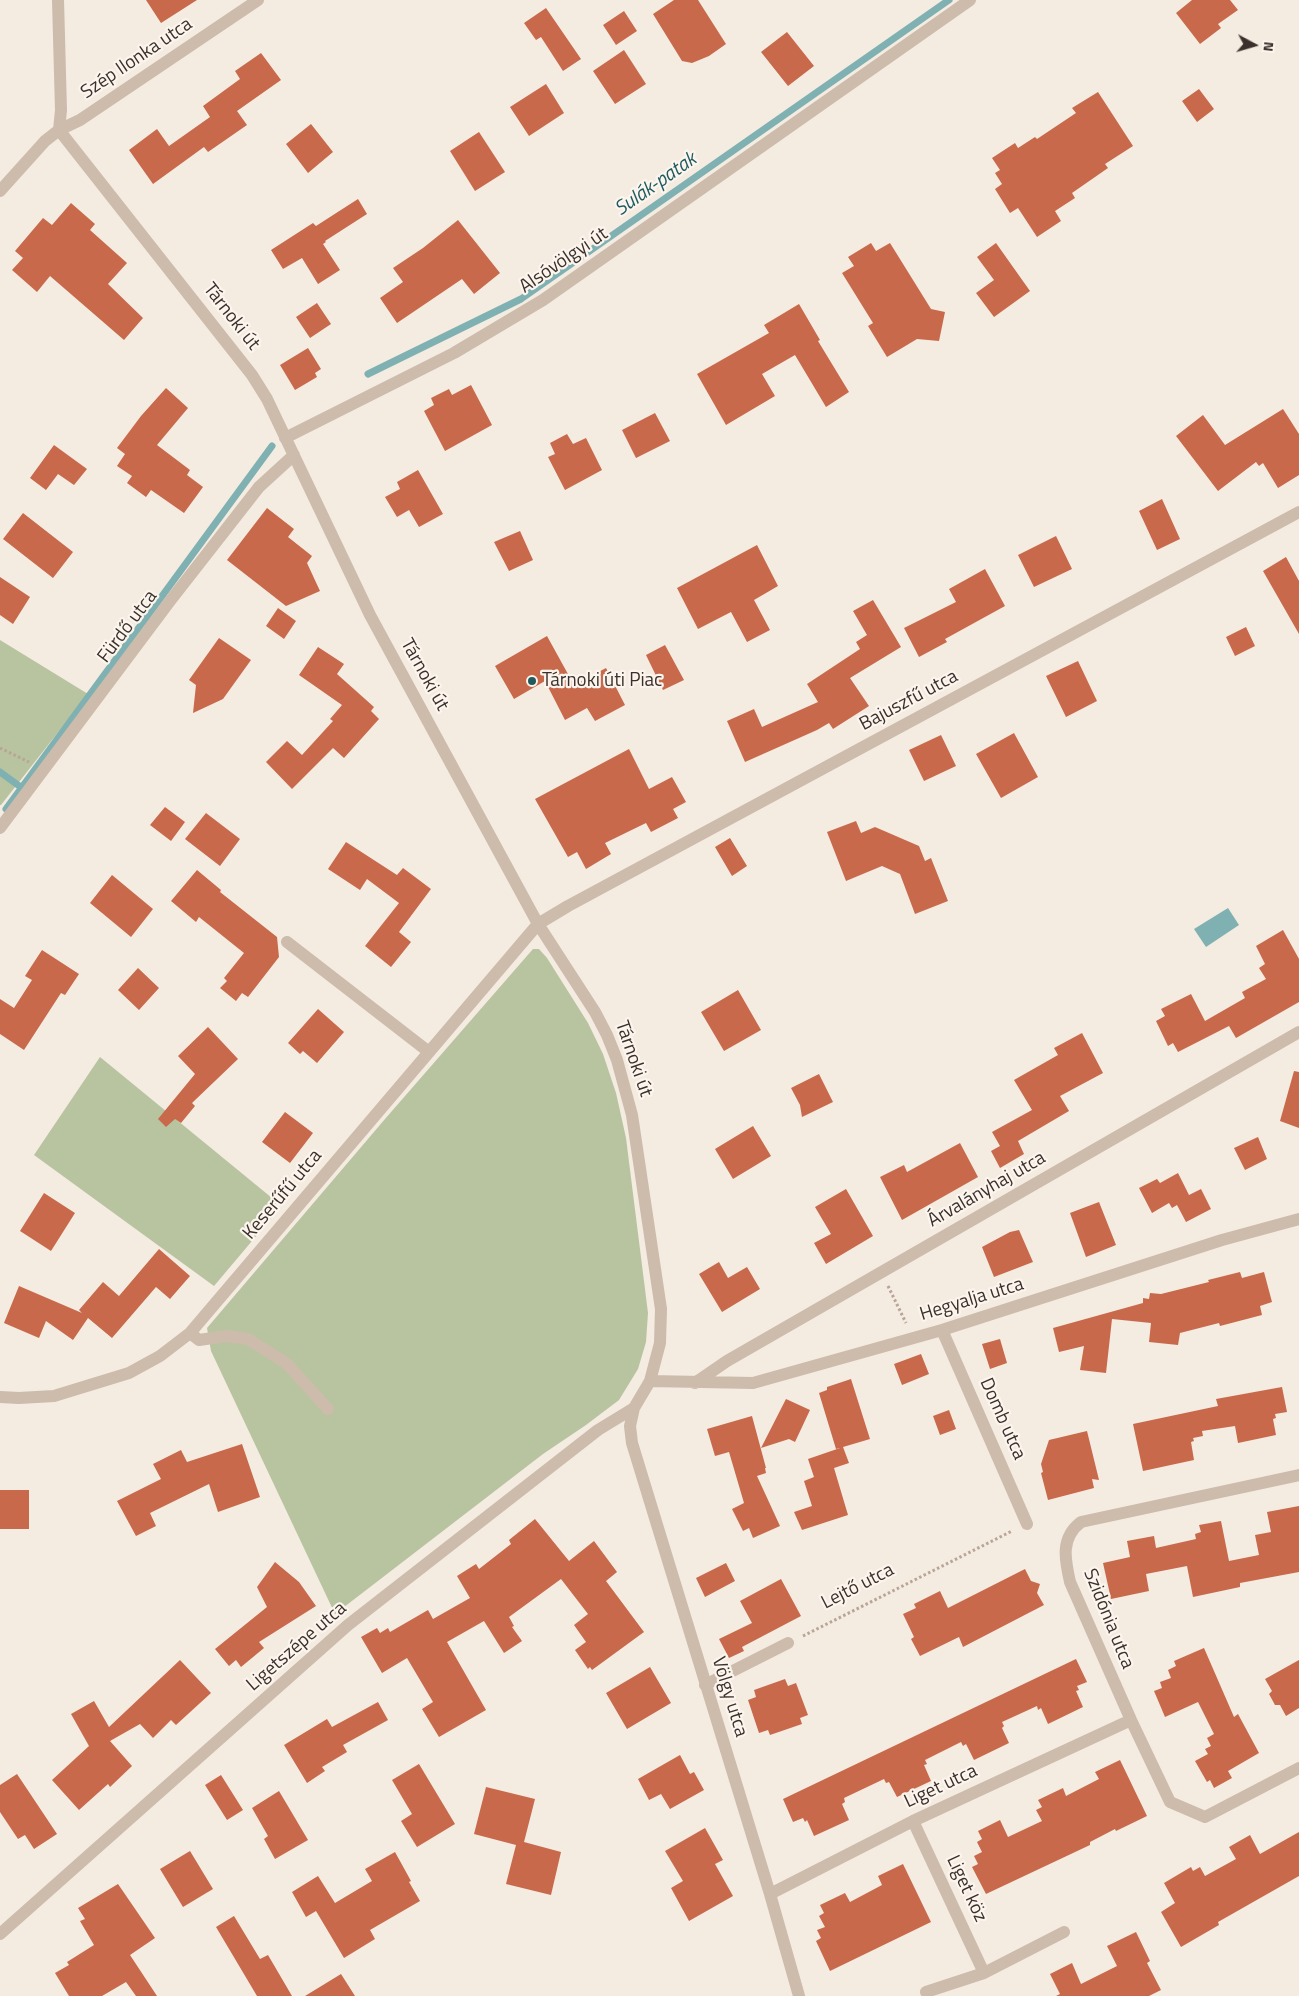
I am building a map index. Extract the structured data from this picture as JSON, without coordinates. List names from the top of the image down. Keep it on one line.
{"streets":{"street":["Szép Ilonka utca","Alsóvölgyi út","Tárnoki út","Fürdő utca","Bajuszfű utca","Árvalányhaj utca","Keserűfű utca","Hegyalja utca","Domb utca","Szidónia utca","Ligetszépe utca","Völgy utca","Liget utca","Liget köz"],"path":["Lejtő utca"]},"crossings":[["Szép Ilonka utca","Tárnoki út"],["Alsóvölgyi út","Tárnoki út"],["Tárnoki út","Fürdő utca"],["Tárnoki út","Bajuszfű utca"],["Tárnoki út","Keserűfű utca"],["Tárnoki út","Hegyalja utca"],["Tárnoki út","Ligetszépe utca"],["Tárnoki út","Völgy utca"],["Bajuszfű utca","Keserűfű utca"],["Árvalányhaj utca","Hegyalja utca"],["Hegyalja utca","Domb utca"],["Domb utca","Lejtő utca"],["Szidónia utca","Liget utca"],["Ligetszépe utca","Völgy utca"],["Völgy utca","Liget utca"],["Liget utca","Liget köz"]],"water":["Sulák-patak"],"places":["Tárnoki úti Piac"],"north":"right"}
